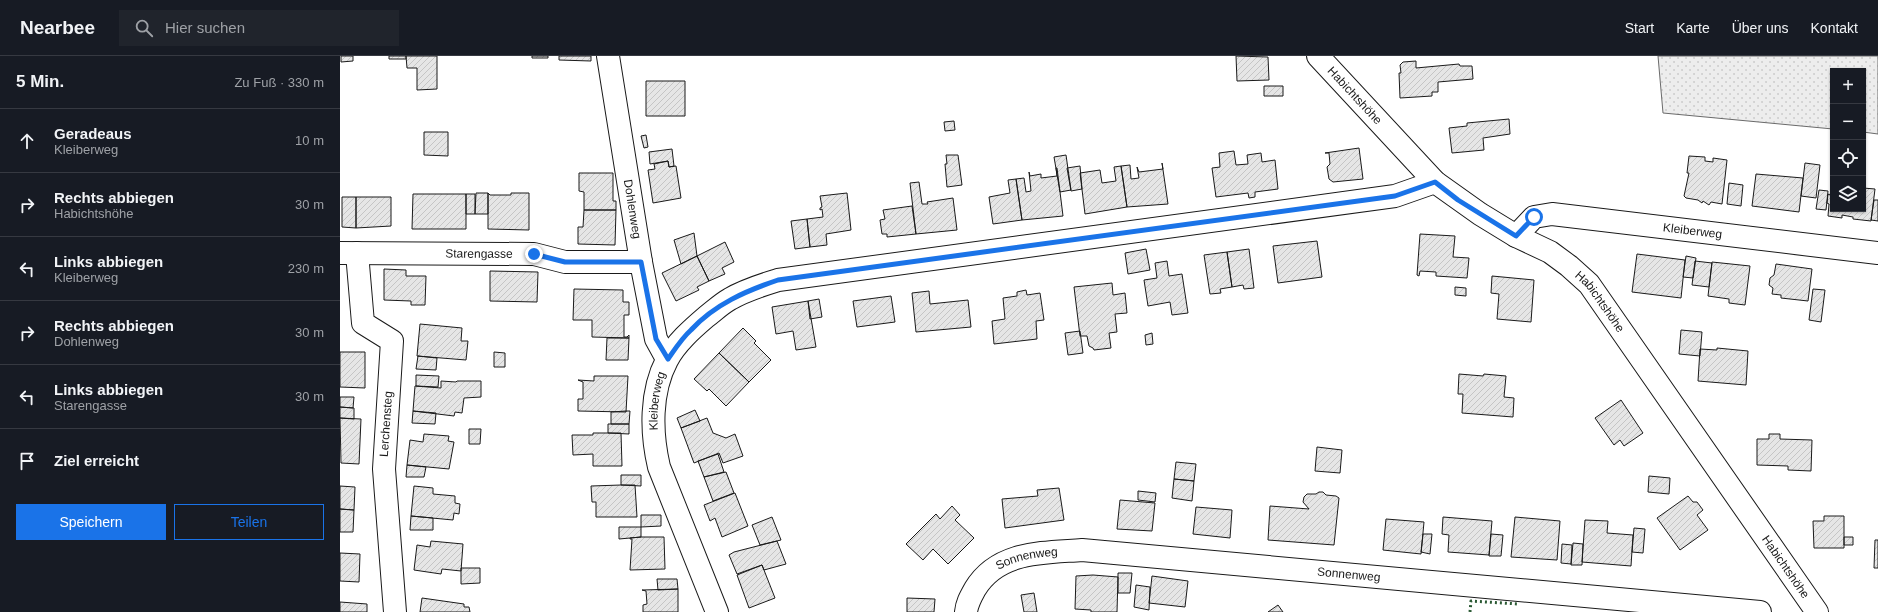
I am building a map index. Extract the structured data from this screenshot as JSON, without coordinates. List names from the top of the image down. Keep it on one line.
{"streets":{"street":["Habichtshöhe","Dohlenweg","Kleiberweg","Starengasse","Lerchensteg","Sonnenweg"]},"crossings":[["Habichtshöhe","Kleiberweg"],["Dohlenweg","Kleiberweg"],["Dohlenweg","Starengasse"],["Starengasse","Lerchensteg"]],"page":{"header":"Nearbee","search":"Hier suchen","nav":["Start","Karte","Über uns","Kontakt"],"heading":["5 Min.","Zu Fuß · 330 m"],"map_buttons":["+","−"],"list":[["Geradeaus","Kleiberweg","10 m"],["Rechts abbiegen","Habichtshöhe","30 m"],["Links abbiegen","Kleiberweg","230 m"],["Rechts abbiegen","Dohlenweg","30 m"],["Links abbiegen","Starengasse","30 m"],"Ziel erreicht"],"buttons":["Speichern","Teilen"]}}
